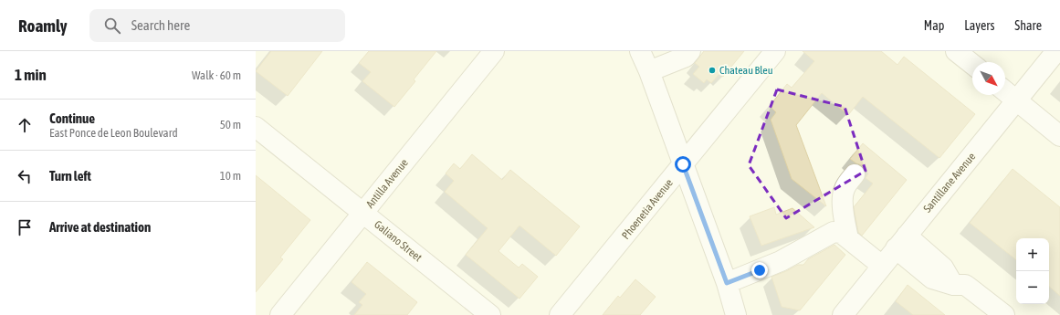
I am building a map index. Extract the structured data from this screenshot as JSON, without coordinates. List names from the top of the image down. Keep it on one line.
{"streets":{"street":["Santillane Avenue","Antilla Avenue","Phoenetia Avenue","Galiano Street"]},"crossings":[["Antilla Avenue","Galiano Street"]],"places":["Chateau Bleu"],"north":"bottom right","page":{"header":"Roamly","search":"Search here","nav":["Map","Layers","Share"],"heading":["1 min","Walk · 60 m"],"list":[["Continue","East Ponce de Leon Boulevard","50 m"],["Turn left","10 m"],"Arrive at destination"],"map_buttons":["+","−"]}}
